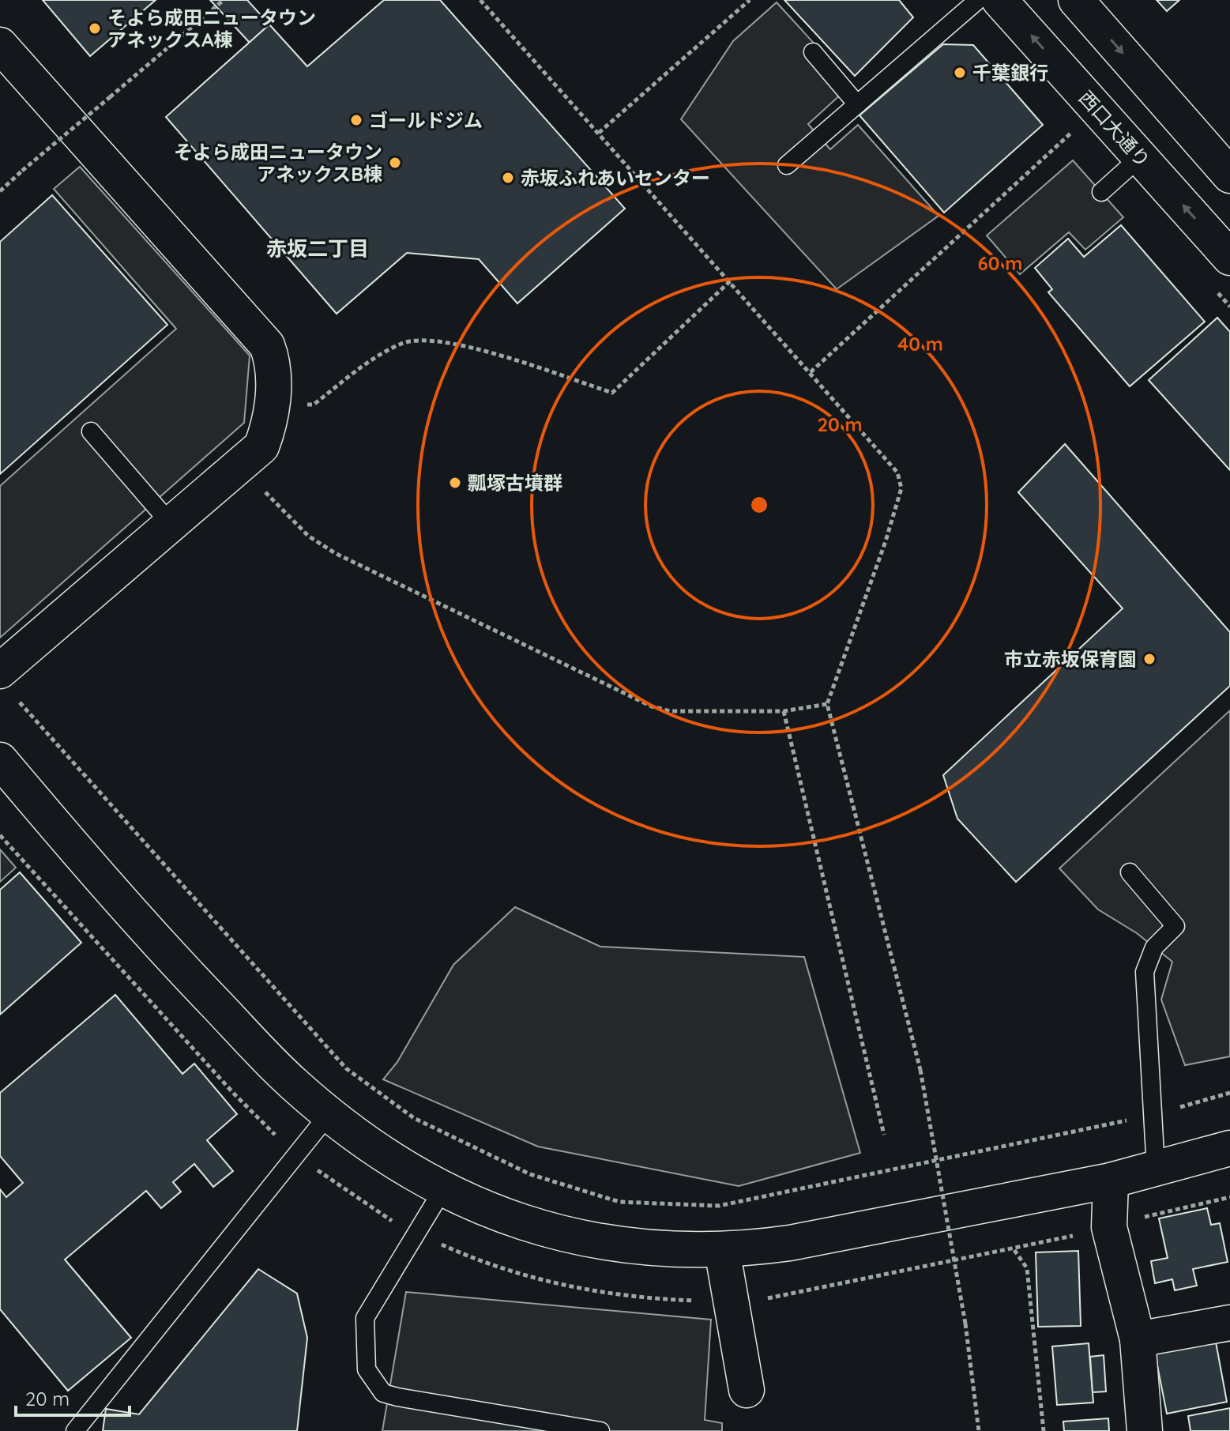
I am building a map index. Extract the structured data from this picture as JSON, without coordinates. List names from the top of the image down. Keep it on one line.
{"streets":{"street":["西口大通り"]},"districts":["赤坂二丁目"],"places":["そよら成田ニュータウン アネックスA棟","千葉銀行","ゴールドジム","そよら成田ニュータウン アネックスB棟","赤坂ふれあいセンター","瓢塚古墳群","市立赤坂保育園"],"scale_bar":"20 m","rings":["60 m","40 m","20 m"]}
